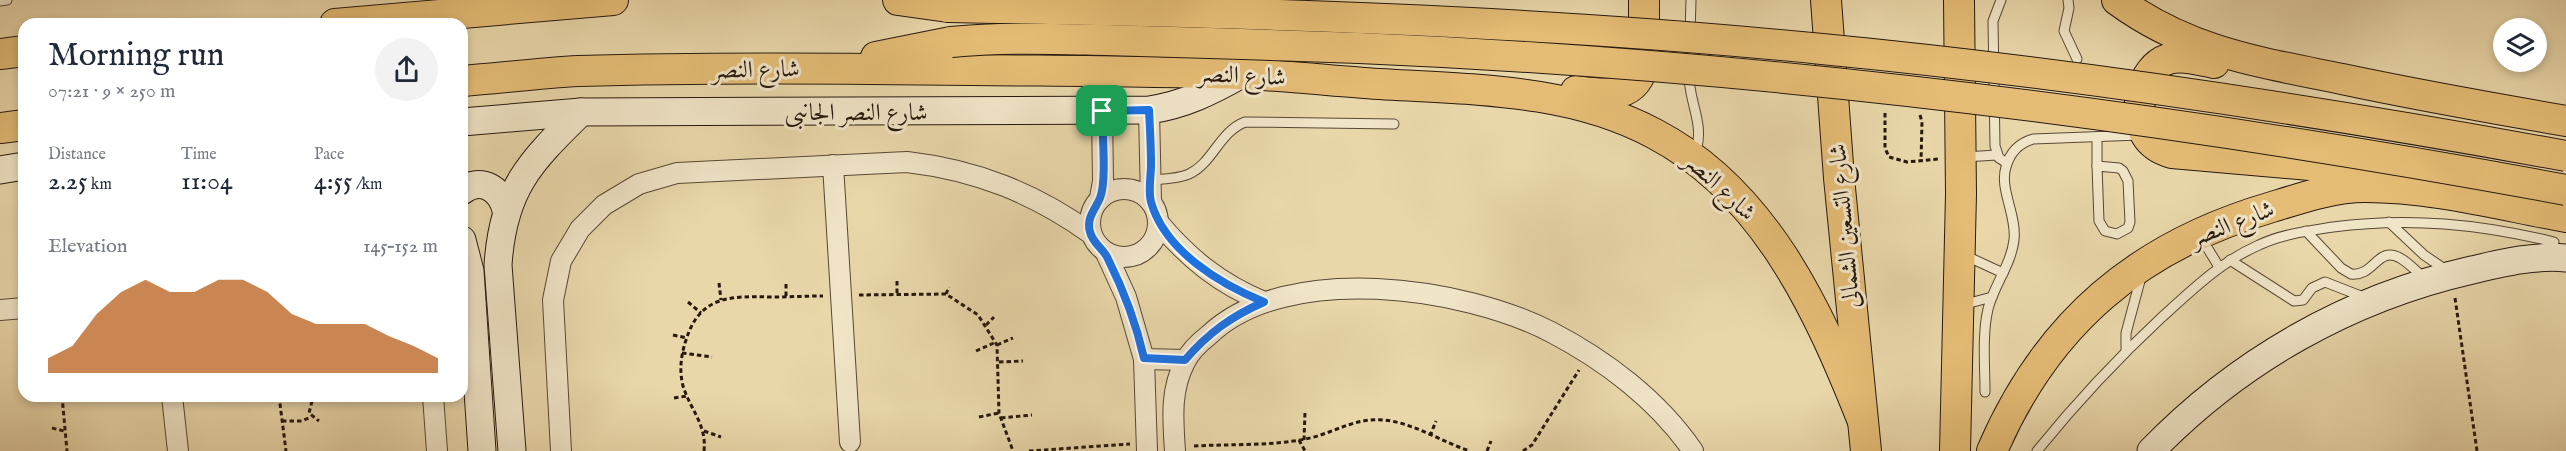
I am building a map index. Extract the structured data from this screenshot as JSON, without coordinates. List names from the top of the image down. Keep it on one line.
{"streets":{"main road":["شارع النصر","شارع التسعين الشمالى"],"street":["شارع النصر الجانبى"]},"crossings":[["شارع النصر","شارع النصر الجانبى"],["شارع النصر","شارع التسعين الشمالى"]],"page":{"heading":["Morning run","07:21 · 9 × 250 m"],"stats":[["Distance","2.25 km"],["Time","11:04"],["Pace","4:55 /km"]],"chart":["Elevation","145–152 m"]}}
